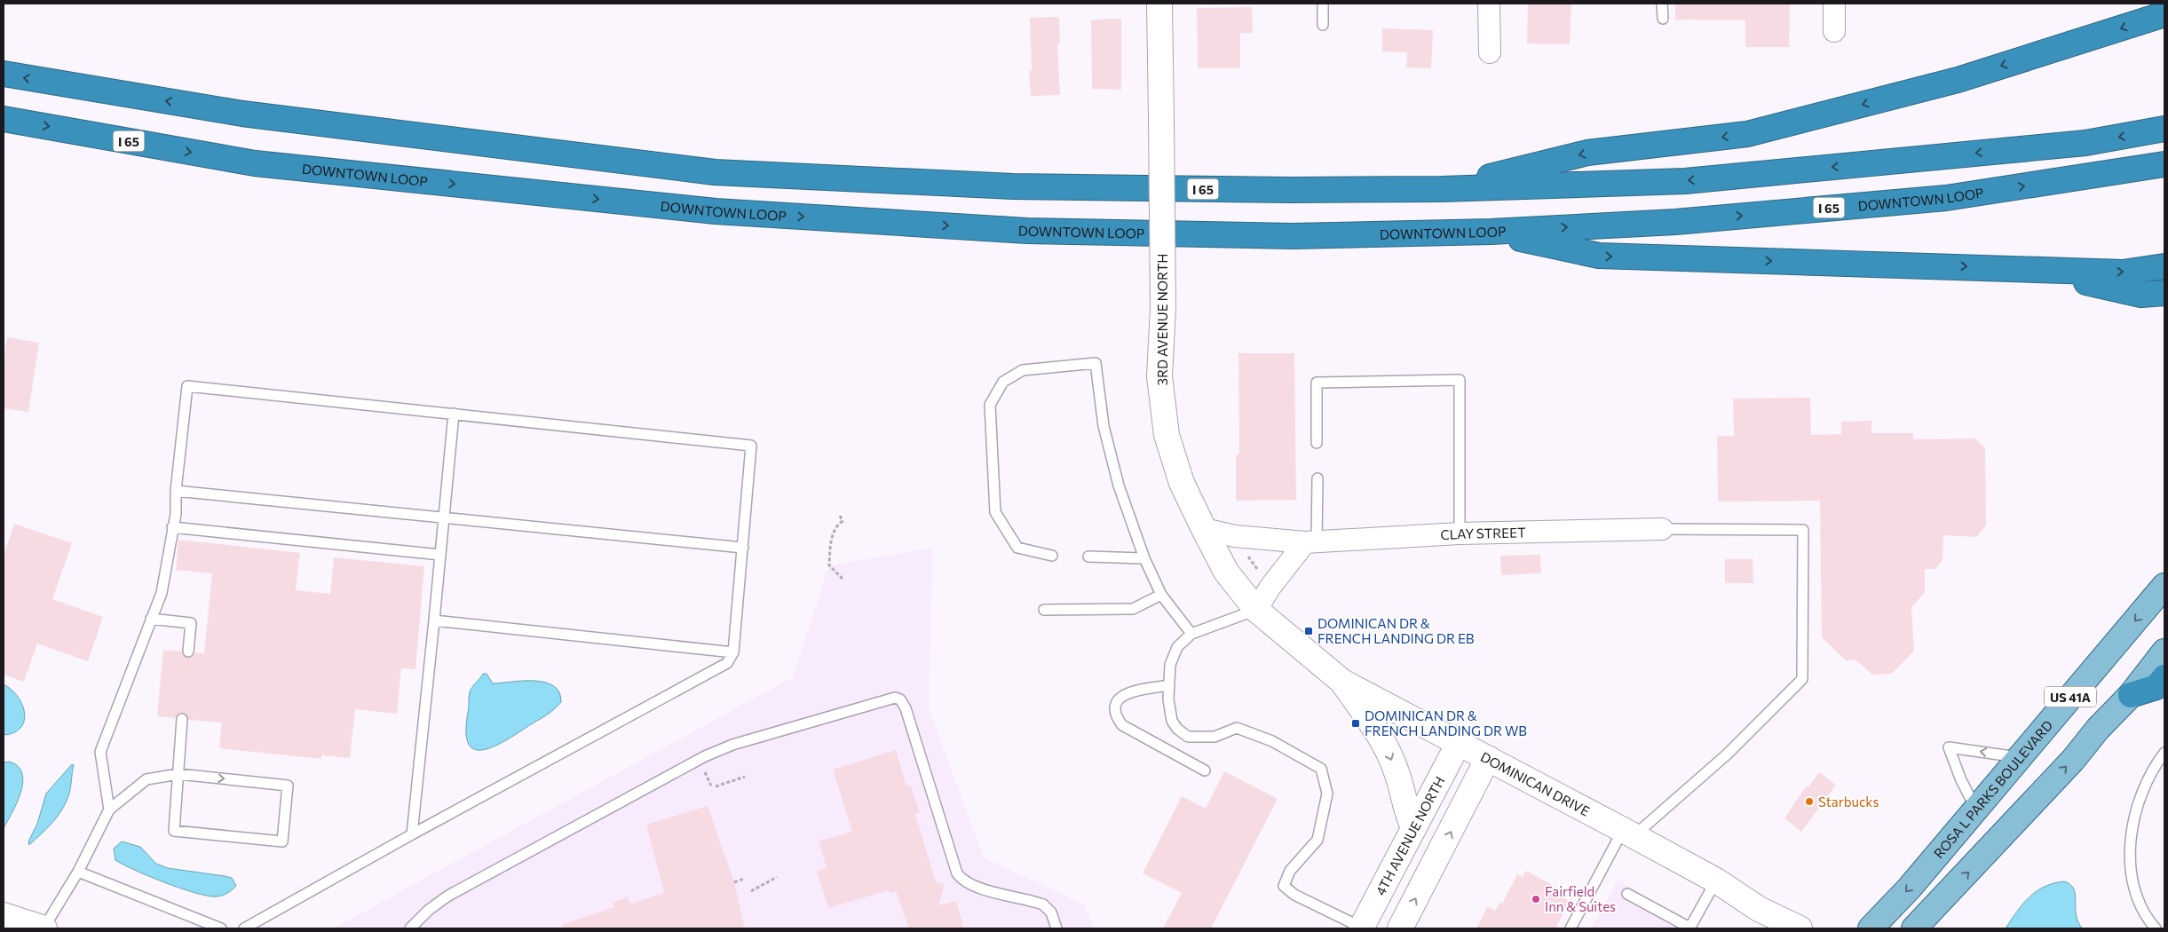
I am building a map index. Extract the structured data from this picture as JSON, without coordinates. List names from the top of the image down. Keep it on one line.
{"streets":{"highway":["I 65","DOWNTOWN LOOP"],"main road":["US 41A","ROSA L PARKS BOULEVARD"],"street":["3RD AVENUE NORTH","CLAY STREET","DOMINICAN DRIVE","4TH AVENUE NORTH"]},"crossings":[["3RD AVENUE NORTH","CLAY STREET"],["3RD AVENUE NORTH","DOMINICAN DRIVE"],["DOMINICAN DRIVE","4TH AVENUE NORTH"]],"places":{"transit":["DOMINICAN DR & FRENCH LANDING DR EB","DOMINICAN DR & FRENCH LANDING DR WB"],"other":["Starbucks","Fairfield Inn & Suites"]}}
